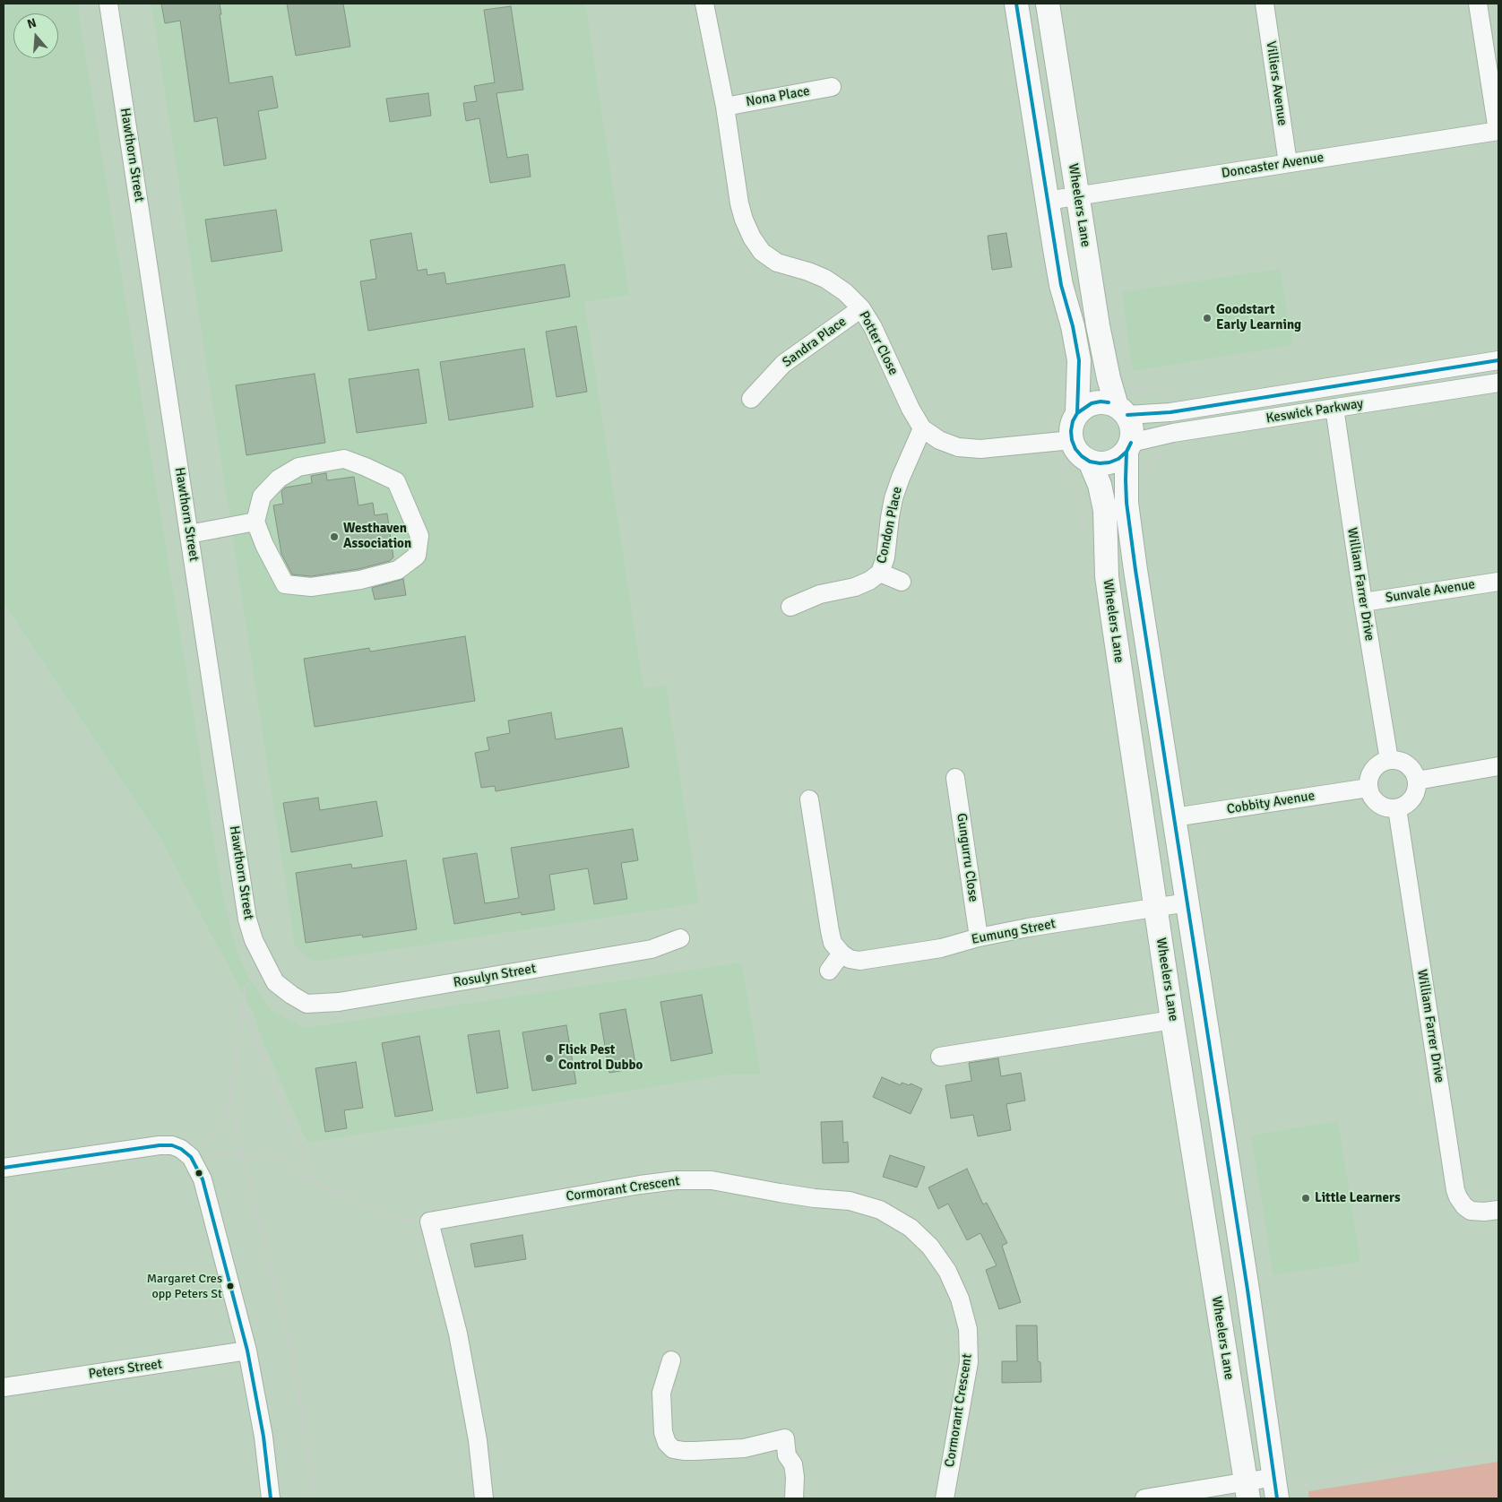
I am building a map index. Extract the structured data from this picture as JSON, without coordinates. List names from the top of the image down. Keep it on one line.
{"streets":{"main road":["Wheelers Lane"],"street":["Villiers Avenue","Nona Place","Hawthorn Street","Doncaster Avenue","Sandra Place","Potter Close","Keswick Parkway","Condon Place","William Farrer Drive","Sunvale Avenue","Cobbity Avenue","Gungurru Close","Eumung Street","Rosulyn Street","Cormorant Crescent","Peters Street"]},"crossings":[["Villiers Avenue","Doncaster Avenue"],["Nona Place","Potter Close"],["Hawthorn Street","Rosulyn Street"],["Doncaster Avenue","Wheelers Lane"],["Wheelers Lane","Potter Close"],["Wheelers Lane","Keswick Parkway"],["Wheelers Lane","Eumung Street"],["Sandra Place","Potter Close"],["Potter Close","Keswick Parkway"],["Potter Close","Condon Place"],["Keswick Parkway","William Farrer Drive"],["William Farrer Drive","Sunvale Avenue"],["William Farrer Drive","Cobbity Avenue"],["Gungurru Close","Eumung Street"]],"places":["Goodstart Early Learning","Westhaven Association","Flick Pest Control Dubbo","Little Learners","Margaret Cres opp Peters St"],"north":"top"}
